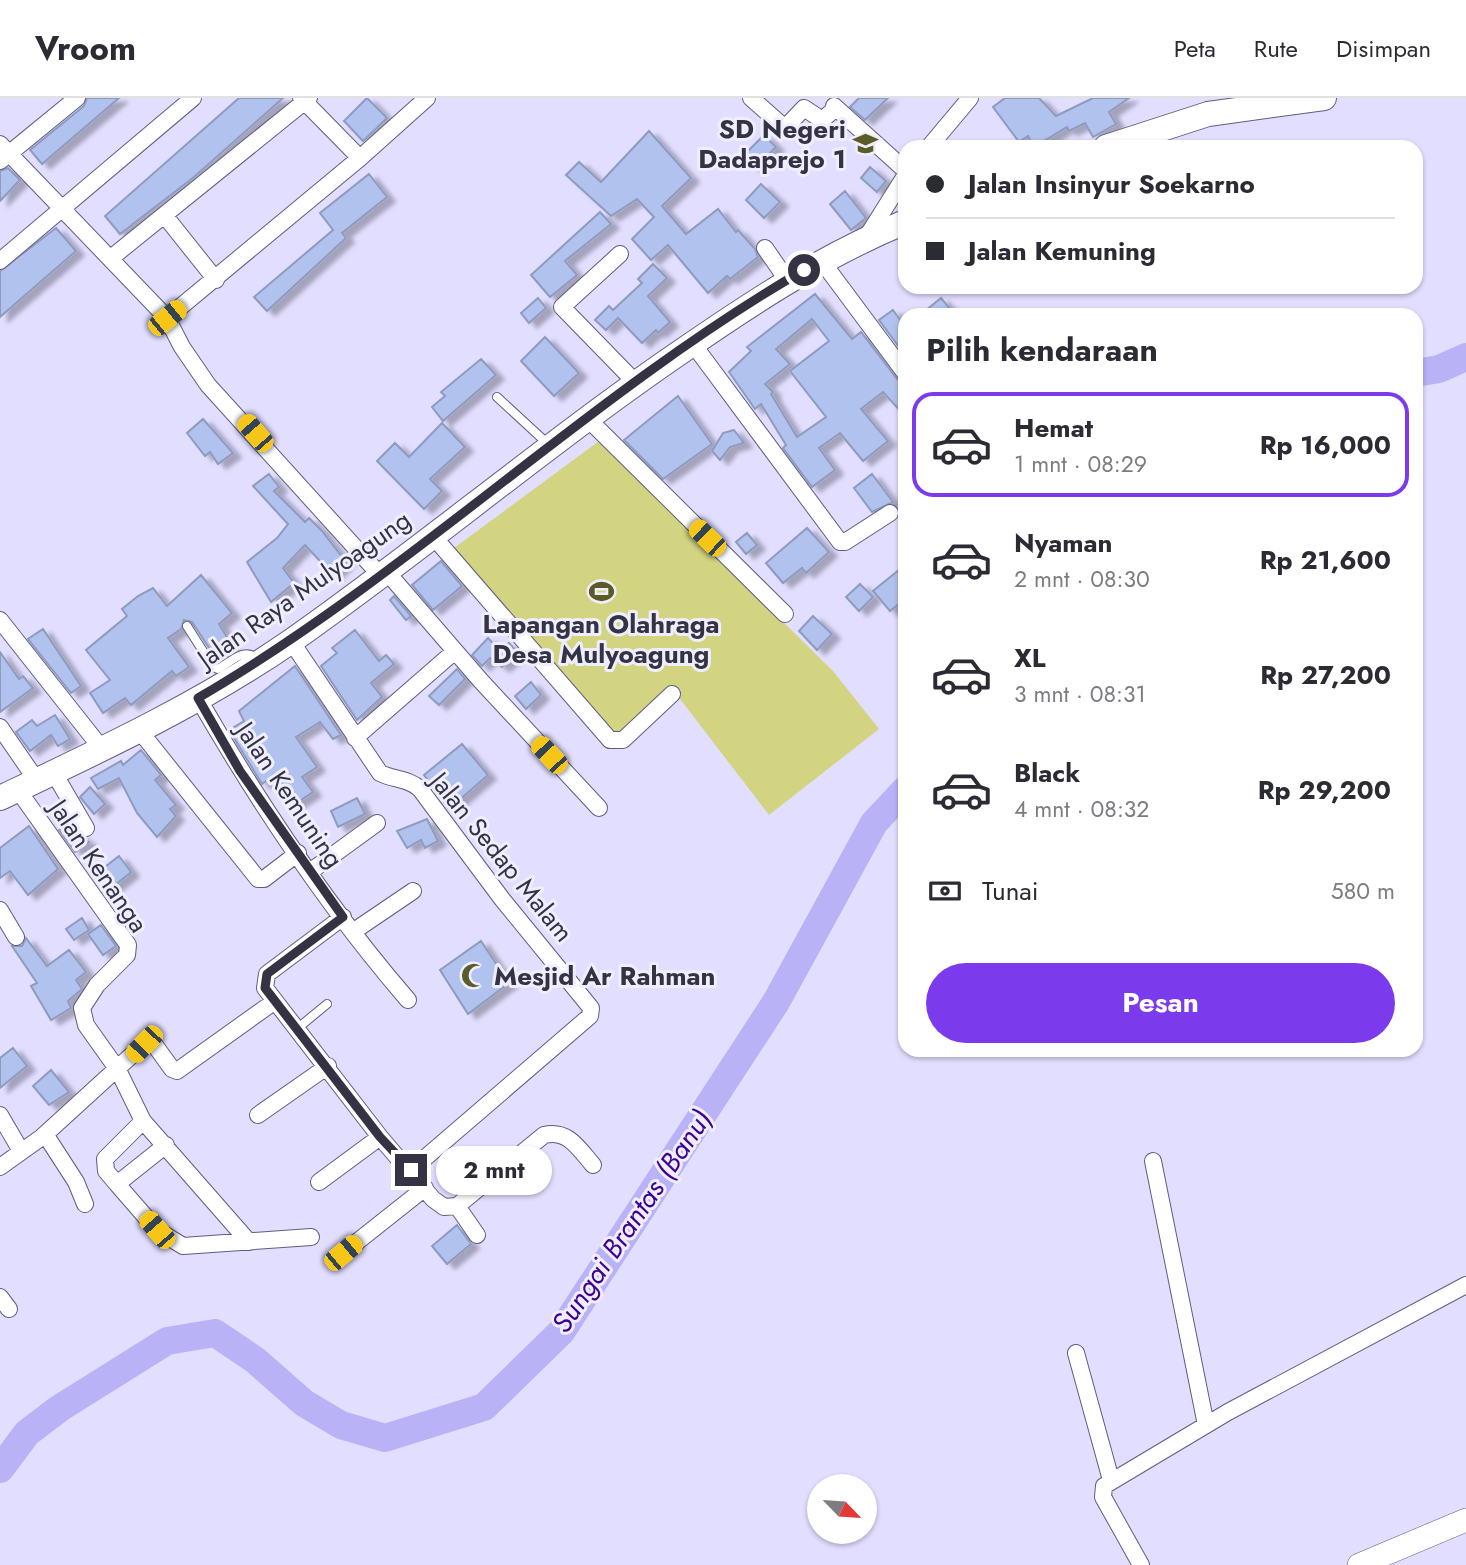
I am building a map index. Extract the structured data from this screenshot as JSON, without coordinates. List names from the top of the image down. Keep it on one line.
{"streets":{"main road":["Jalan Raya Mulyoagung"],"street":["Jalan Kemuning","Jalan Sedap Malam","Jalan Kenanga"]},"crossings":[["Jalan Raya Mulyoagung","Jalan Kemuning"],["Jalan Raya Mulyoagung","Jalan Sedap Malam"],["Jalan Raya Mulyoagung","Jalan Kenanga"]],"water":["Sungai Brantas (Banu)"],"places":{"school or university":["SD Negeri Dadaprejo 1"],"sports":["Lapangan Olahraga Desa Mulyoagung"],"mosque":["Mesjid Ar Rahman"]},"north":"bottom right","page":{"header":"Vroom","nav":["Peta","Rute","Disimpan"],"banner":["Jalan Insinyur Soekarno","Jalan Kemuning"],"heading":"Pilih kendaraan","list":[{"name":"Hemat","note":"1 mnt · 08:29","value":"Rp 16,000"},{"name":"Nyaman","note":"2 mnt · 08:30","value":"Rp 21,600"},{"name":"XL","note":"3 mnt · 08:31","value":"Rp 27,200"},{"name":"Black","note":"4 mnt · 08:32","value":"Rp 29,200"}],"pay":["Tunai","580 m"],"buttons":"Pesan","bubble":"2 mnt"}}
